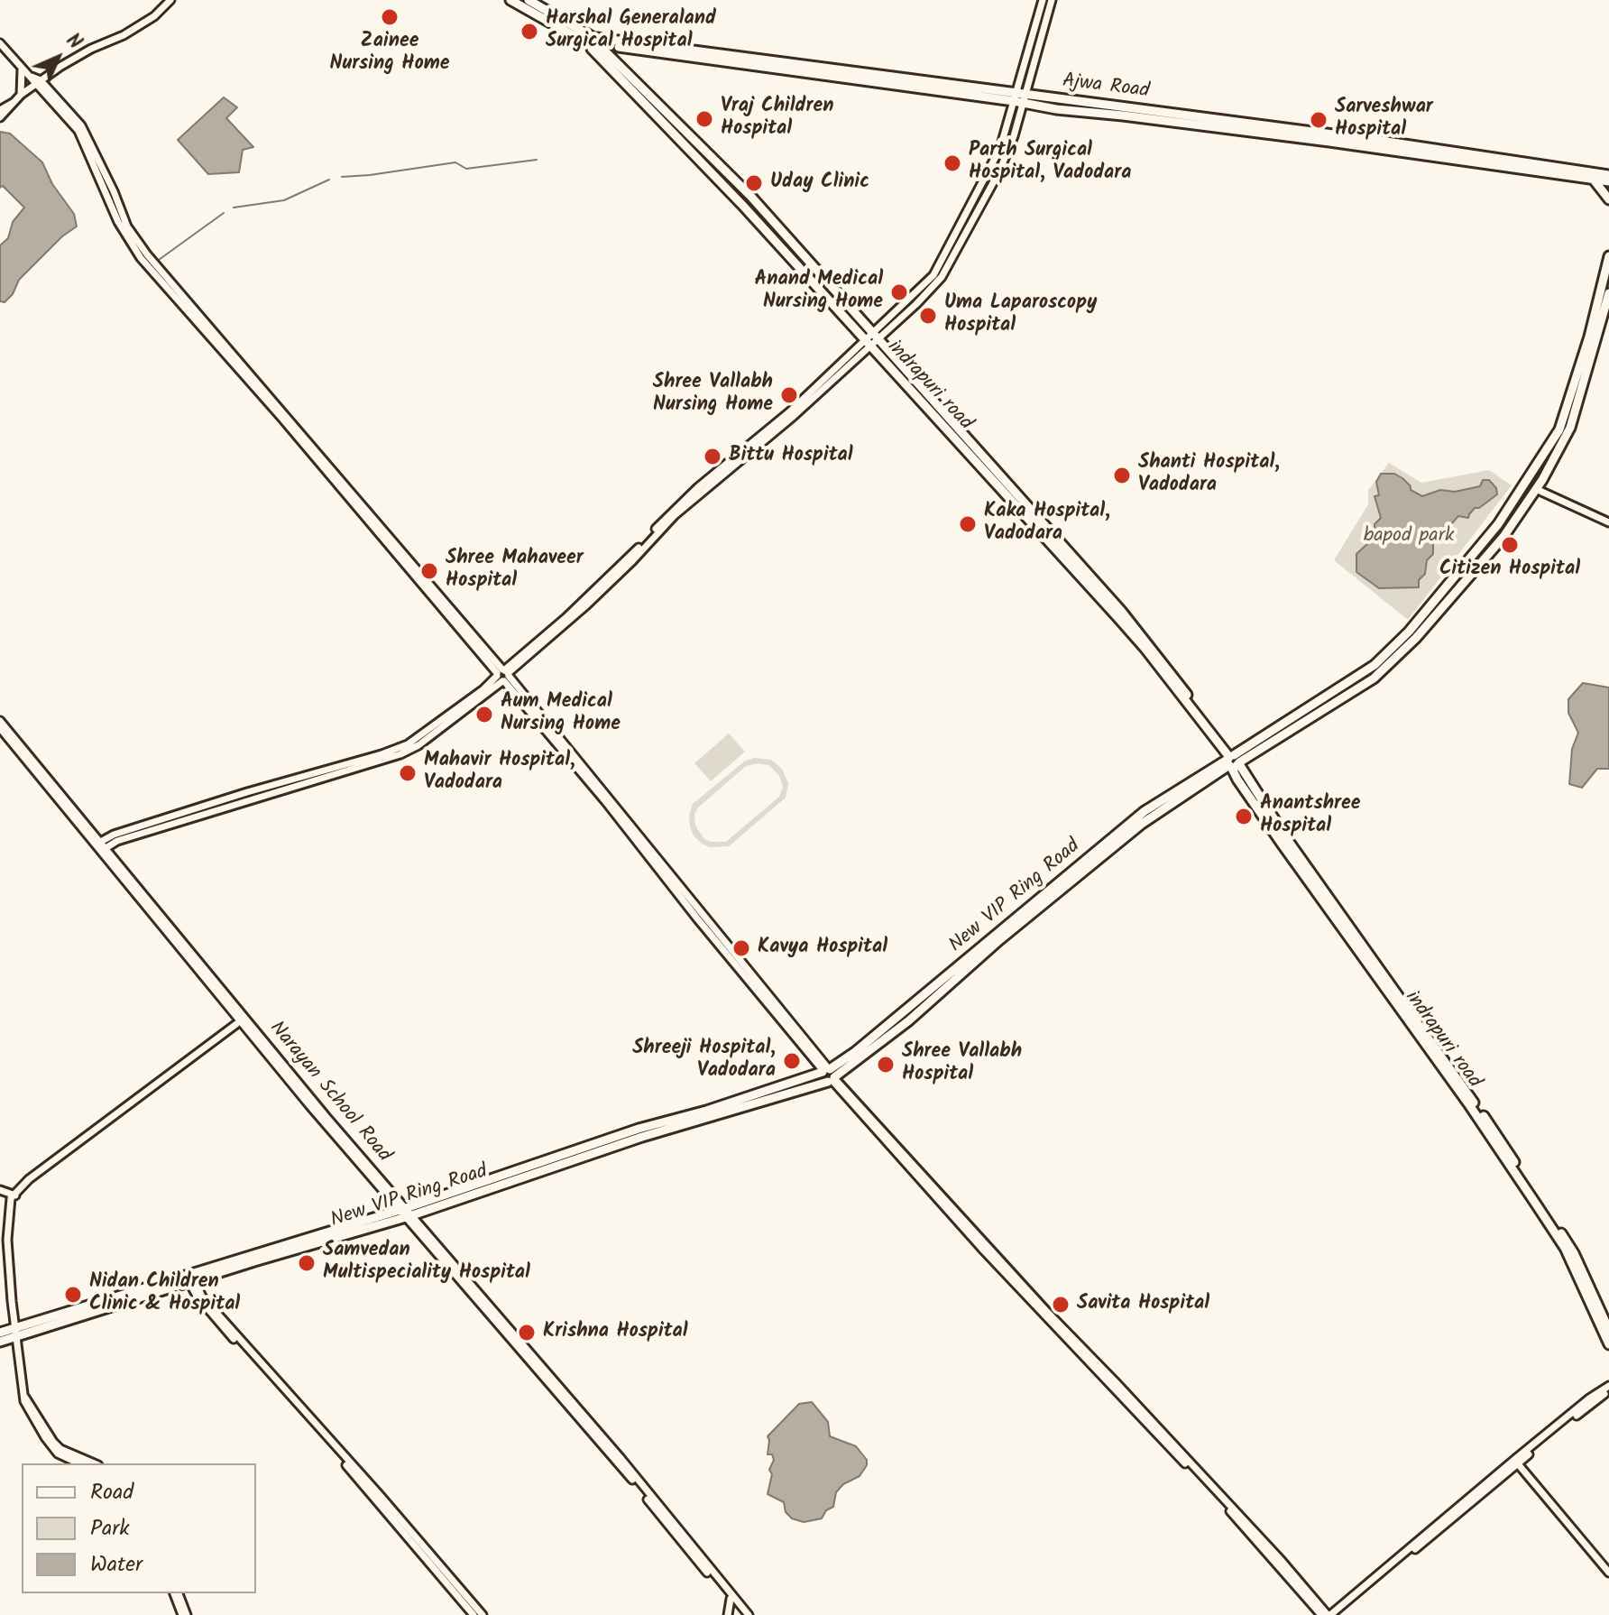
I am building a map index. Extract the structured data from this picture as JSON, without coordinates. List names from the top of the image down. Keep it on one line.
{"streets":{"main road":["Ajwa Road","indrapuri road","New VIP Ring Road"],"street":["Narayan School Road"]},"crossings":[["Ajwa Road","indrapuri road"],["indrapuri road","New VIP Ring Road"],["New VIP Ring Road","Narayan School Road"]],"parks":["bapod park"],"places":["Zainee Nursing Home","Harshal Generaland Surgical Hospital","Vraj Children Hospital","Sarveshwar Hospital","Parth Surgical Hospital, Vadodara","Uday Clinic","Anand Medical Nursing Home","Uma Laparoscopy Hospital","Shree Vallabh Nursing Home","Bittu Hospital","Shanti Hospital, Vadodara","Kaka Hospital, Vadodara","Citizen Hospital","Shree Mahaveer Hospital","Aum Medical Nursing Home","Mahavir Hospital, Vadodara","Anantshree Hospital","Kavya Hospital","Shreeji Hospital, Vadodara","Shree Vallabh Hospital","Samvedan Multispeciality Hospital","Nidan Children Clinic & Hospital","Savita Hospital","Krishna Hospital"],"legend":["Road","Park","Water"],"north":"top right"}
